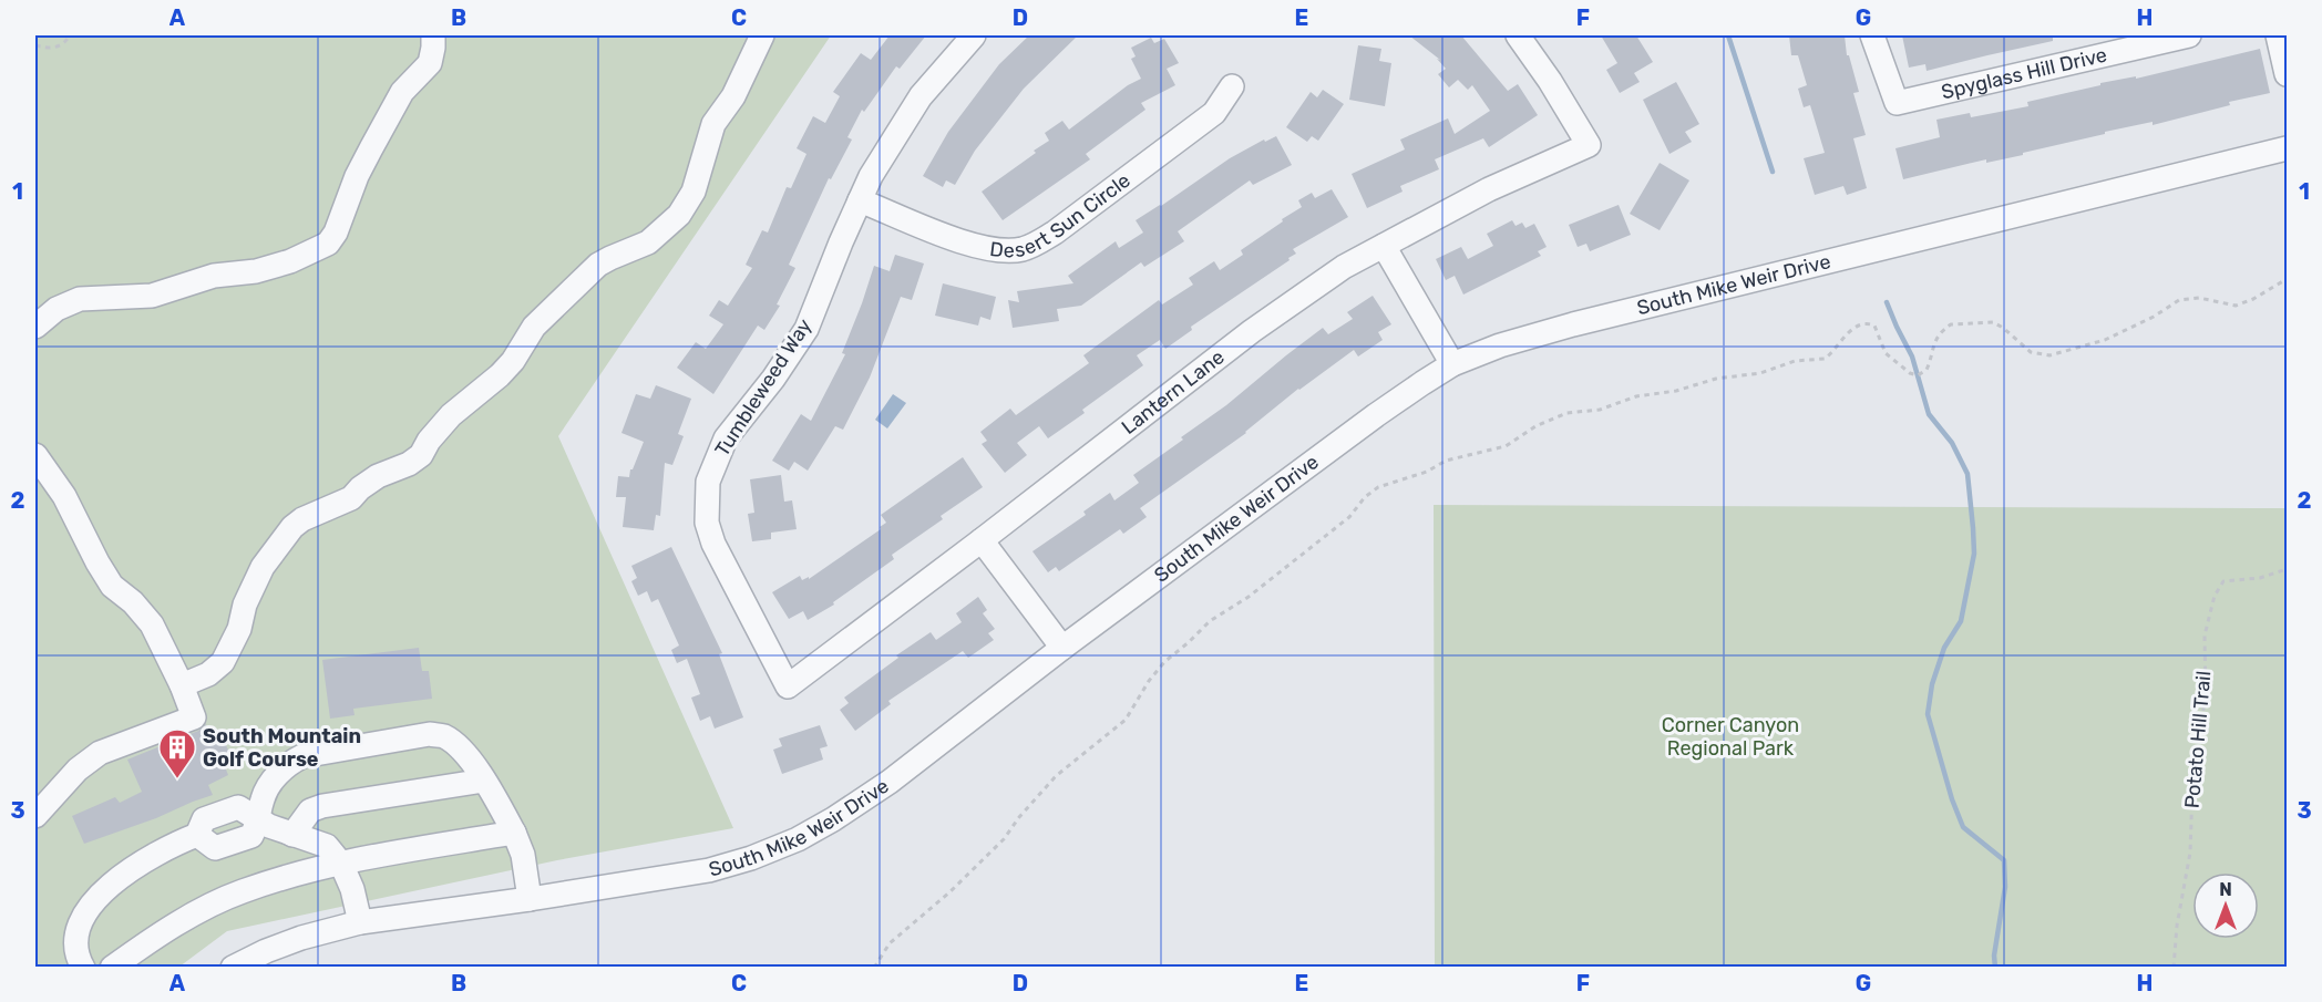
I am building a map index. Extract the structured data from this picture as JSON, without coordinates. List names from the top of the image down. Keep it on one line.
{"streets":{"street":["Spyglass Hill Drive","Desert Sun Circle","South Mike Weir Drive","Tumbleweed Way","Lantern Lane"],"path":["Potato Hill Trail"]},"crossings":[["Desert Sun Circle","Tumbleweed Way"],["Tumbleweed Way","Lantern Lane"]],"parks":["Corner Canyon Regional Park"],"places":{"building":["South Mountain Golf Course"]},"north":"top","grid":{"columns":["A","B","C","D","E","F","G","H"],"rows":["1","2","3"]}}
